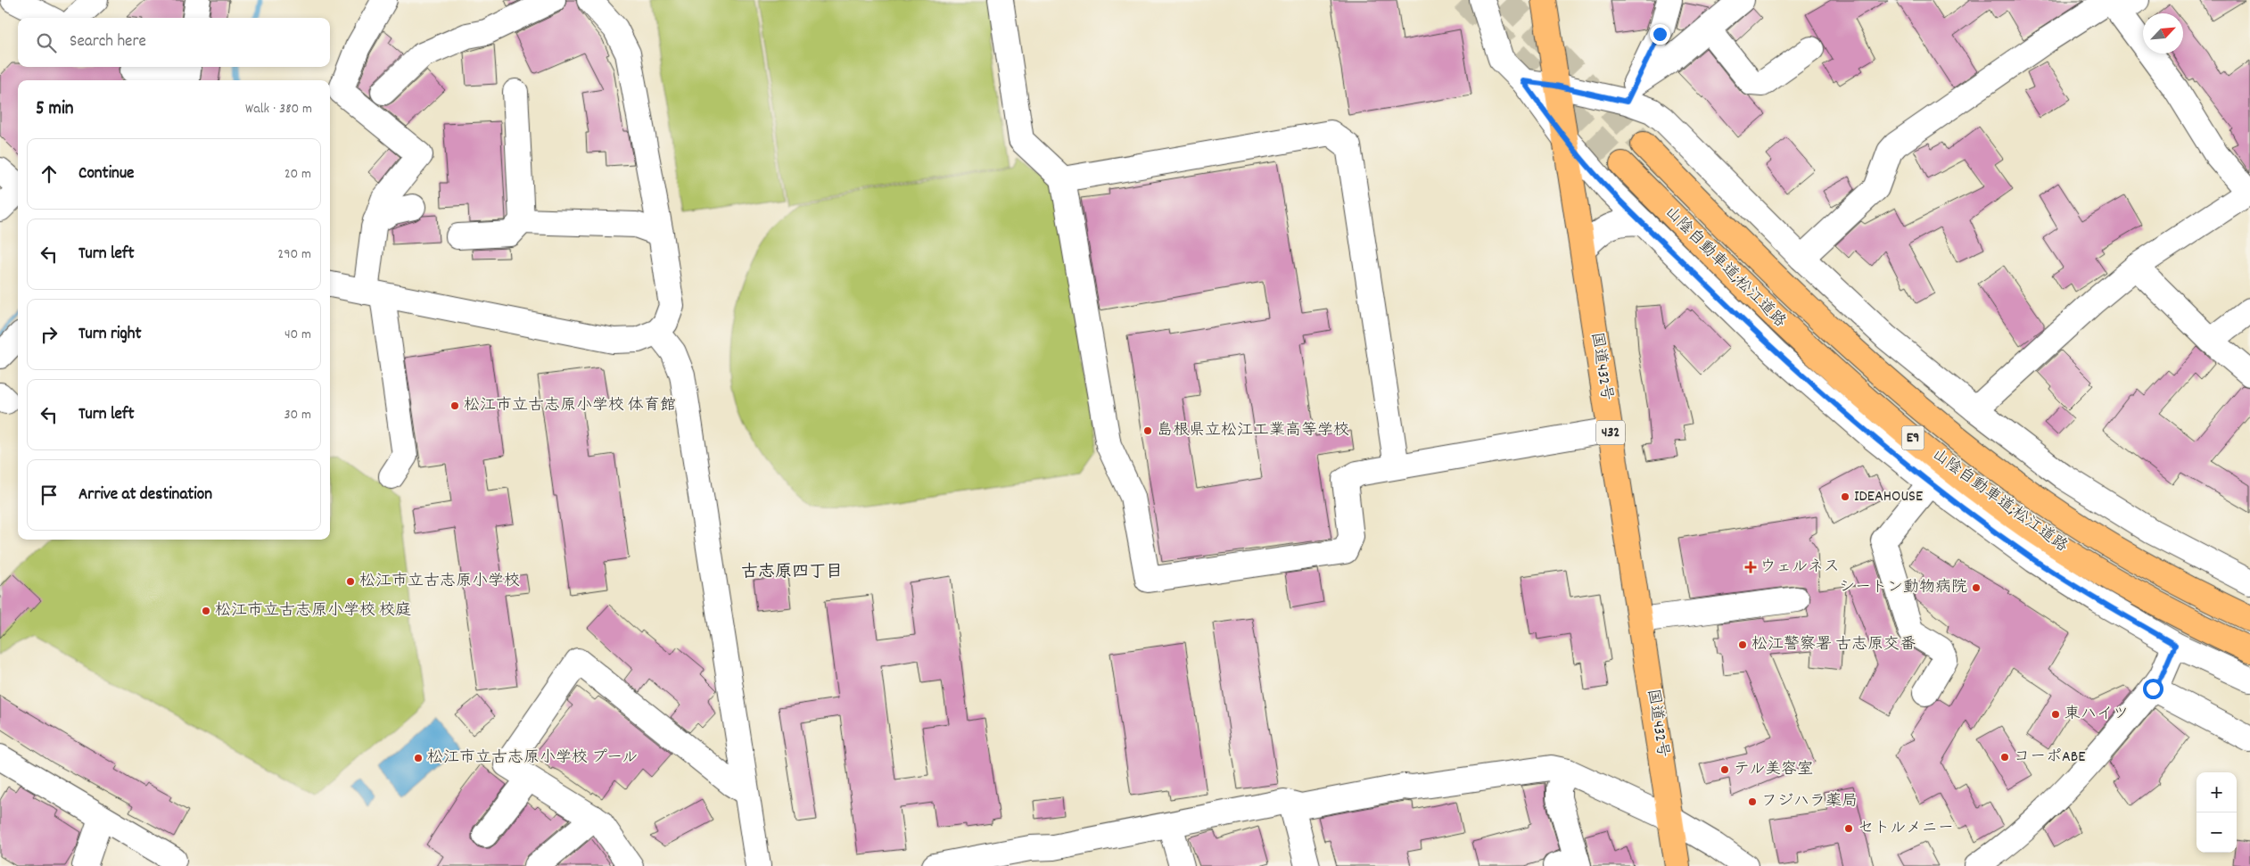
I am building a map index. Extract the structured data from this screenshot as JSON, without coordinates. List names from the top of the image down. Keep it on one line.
{"streets":{"highway":["山陰自動車道;松江道路","国道432号","432","E9"]},"districts":["古志原四丁目"],"places":{"other":["松江市立古志原小学校 体育館","島根県立松江工業高等学校","IDEAHOUSE","松江市立古志原小学校","シートン動物病院","松江市立古志原小学校 校庭","松江警察署 古志原交番","東ハイツ","コーポABE","松江市立古志原小学校 プール","テル美容室","フジハラ薬局","セトルメニー"],"health":["ウェルネス"]},"north":"top right","page":{"search":"Search here","heading":["5 min","Walk · 380 m"],"list":[["Continue","20 m"],["Turn left","290 m"],["Turn right","40 m"],["Turn left","30 m"],"Arrive at destination"],"map_buttons":["+","−"]}}
